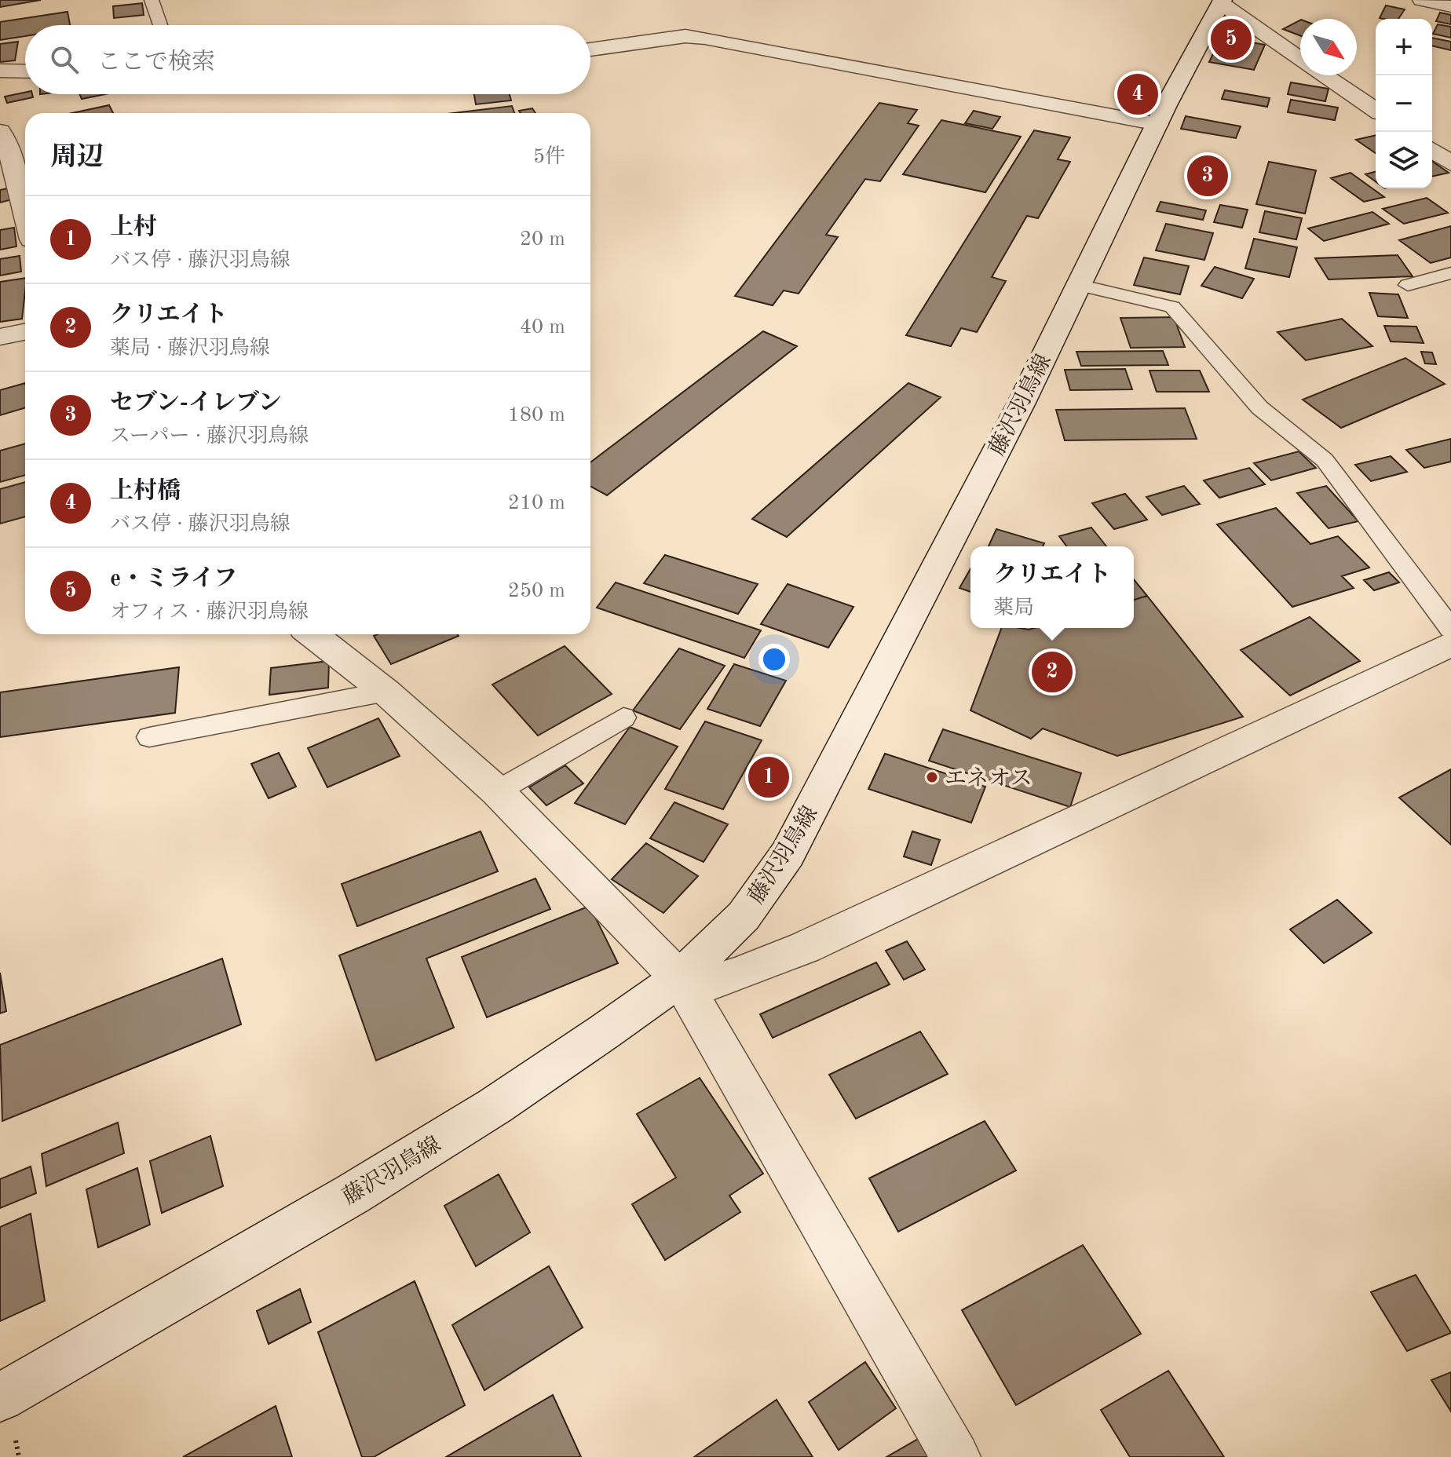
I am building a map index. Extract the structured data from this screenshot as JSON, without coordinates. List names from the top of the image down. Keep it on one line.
{"streets":{"street":["藤沢羽鳥線"]},"places":["エネオス"],"north":"bottom right","page":{"pins":["5","4","3","2","1"],"map_buttons":["+","−"],"search":"ここで検索","heading":["周辺","5件"],"list":[{"mark":"1","name":"上村","note":"バス停 · 藤沢羽鳥線","value":"20 m"},{"mark":"2","name":"クリエイト","note":"薬局 · 藤沢羽鳥線","value":"40 m"},{"mark":"3","name":"セブン-イレブン","note":"スーパー · 藤沢羽鳥線","value":"180 m"},{"mark":"4","name":"上村橋","note":"バス停 · 藤沢羽鳥線","value":"210 m"},{"mark":"5","name":"e・ミライフ","note":"オフィス · 藤沢羽鳥線","value":"250 m"}],"popup":["クリエイト","薬局"]}}
